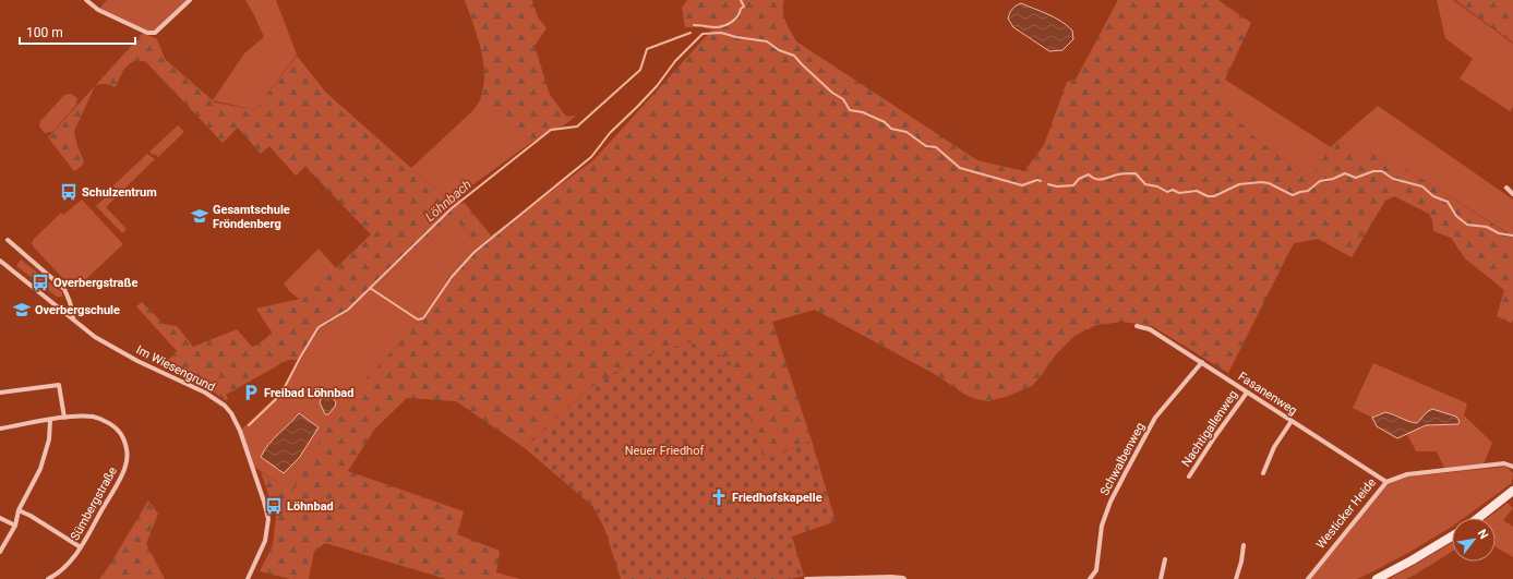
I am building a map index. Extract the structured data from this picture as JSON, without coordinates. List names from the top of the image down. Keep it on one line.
{"streets":{"street":["Im Wiesengrund","Fasanenweg","Nachtigallenweg","Schwalbenweg","Sümbergstraße","Westicker Heide"]},"crossings":[["Fasanenweg","Nachtigallenweg"],["Fasanenweg","Schwalbenweg"],["Fasanenweg","Westicker Heide"]],"water":["Löhnbach"],"parks":["Neuer Friedhof"],"places":{"bus stop":["Schulzentrum","Overbergstraße","Löhnbad"],"school or university":["Gesamtschule Fröndenberg","Overbergschule"],"parking":["Freibad Löhnbad"],"church":["Friedhofskapelle"]},"scale_bar":"100 m","north":"top right"}
